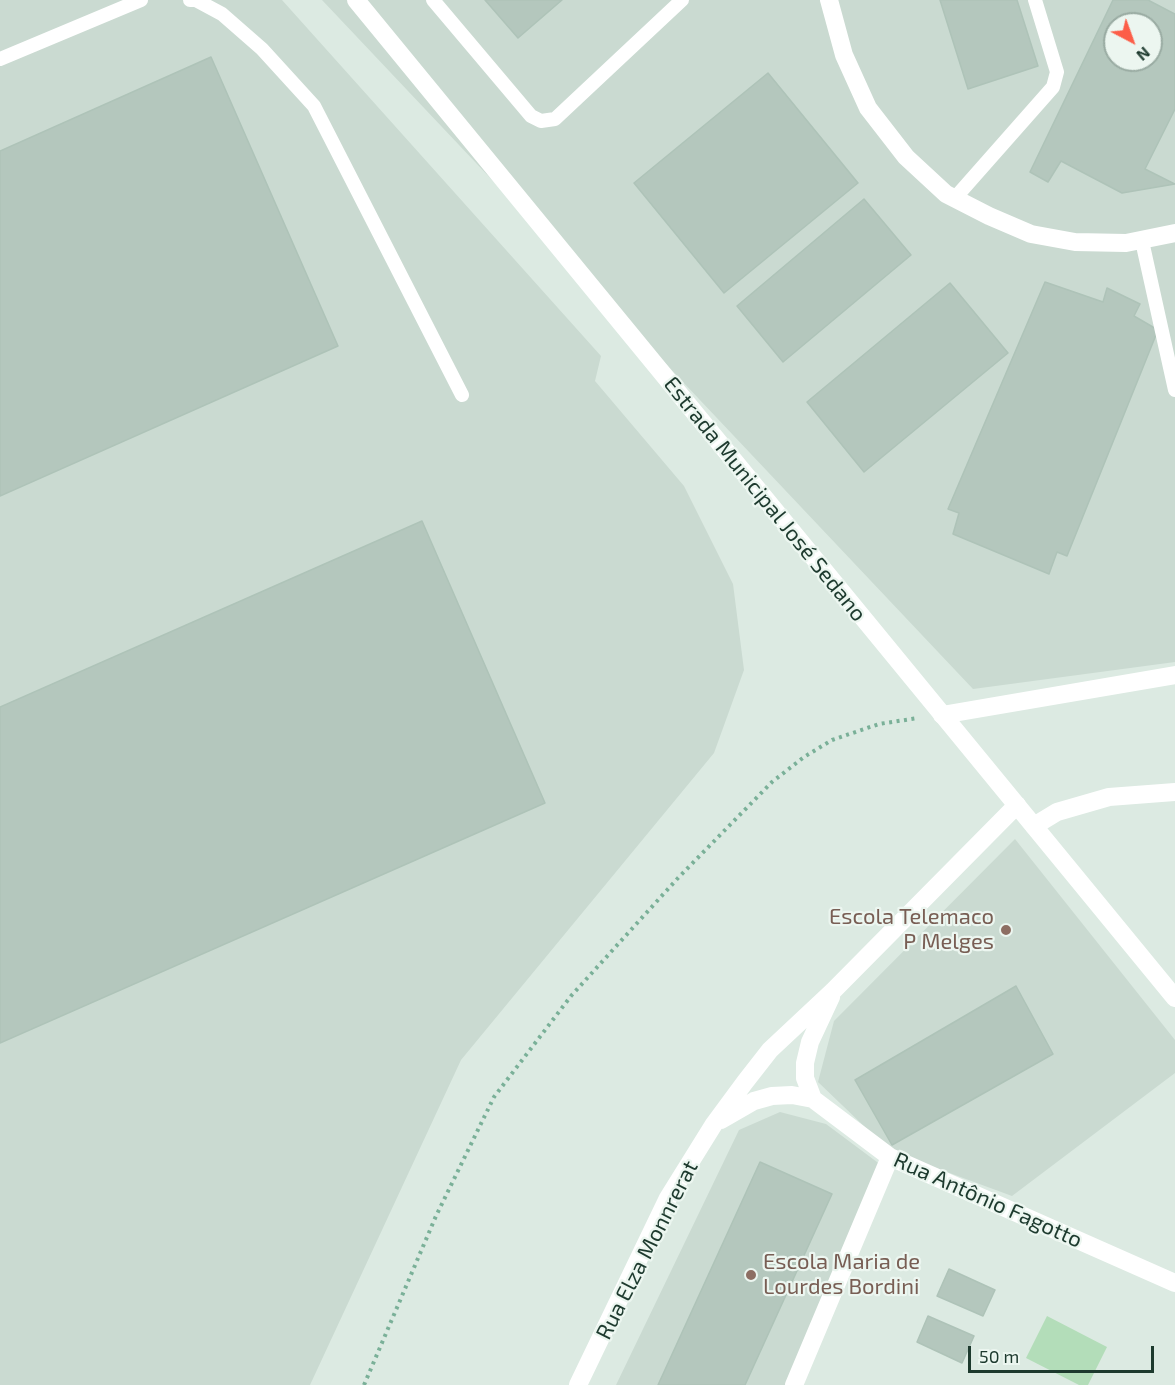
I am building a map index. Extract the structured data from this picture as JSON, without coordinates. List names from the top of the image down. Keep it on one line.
{"streets":{"street":["Estrada Municipal José Sedano","Rua Antônio Fagotto","Rua Elza Monnrerat"]},"crossings":[["Estrada Municipal José Sedano","Rua Elza Monnrerat"]],"places":["Escola Telemaco P Melges","Escola Maria de Lourdes Bordini"],"scale_bar":"50 m","north":"bottom right"}
